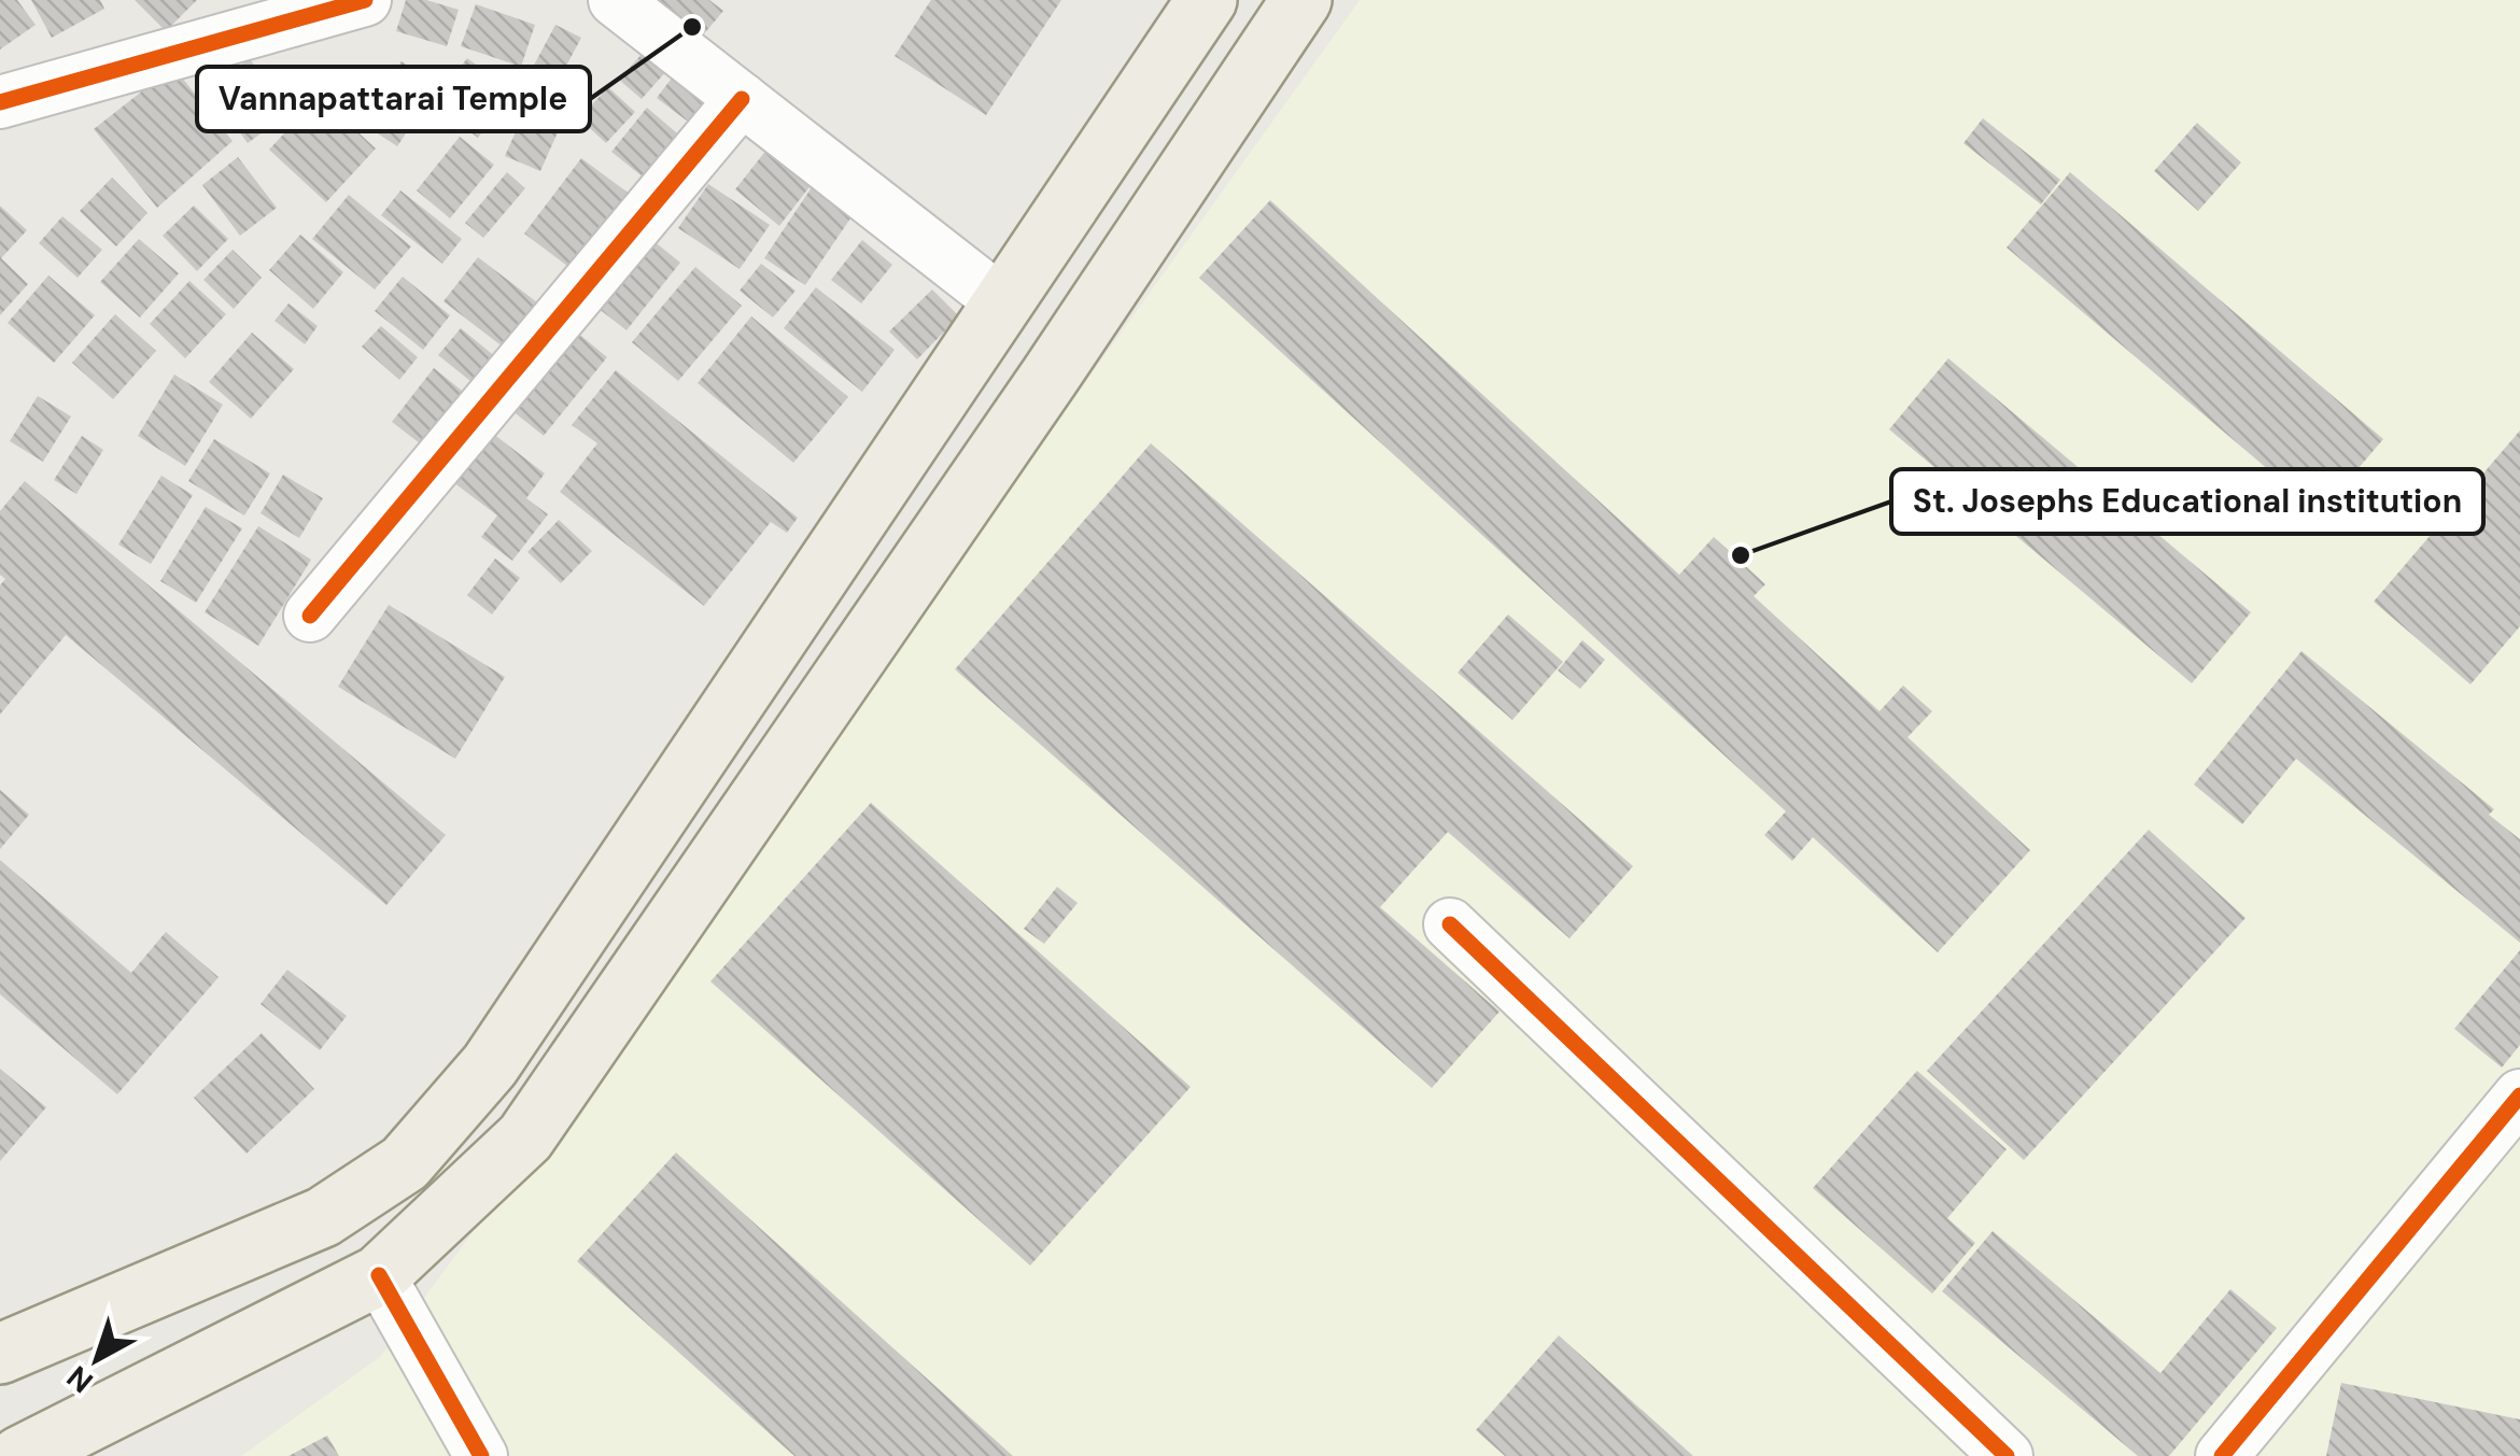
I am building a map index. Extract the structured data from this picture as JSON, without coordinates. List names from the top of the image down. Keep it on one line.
{"places":["Vannapattarai Temple","St. Josephs Educational institution"],"north":"bottom left"}
